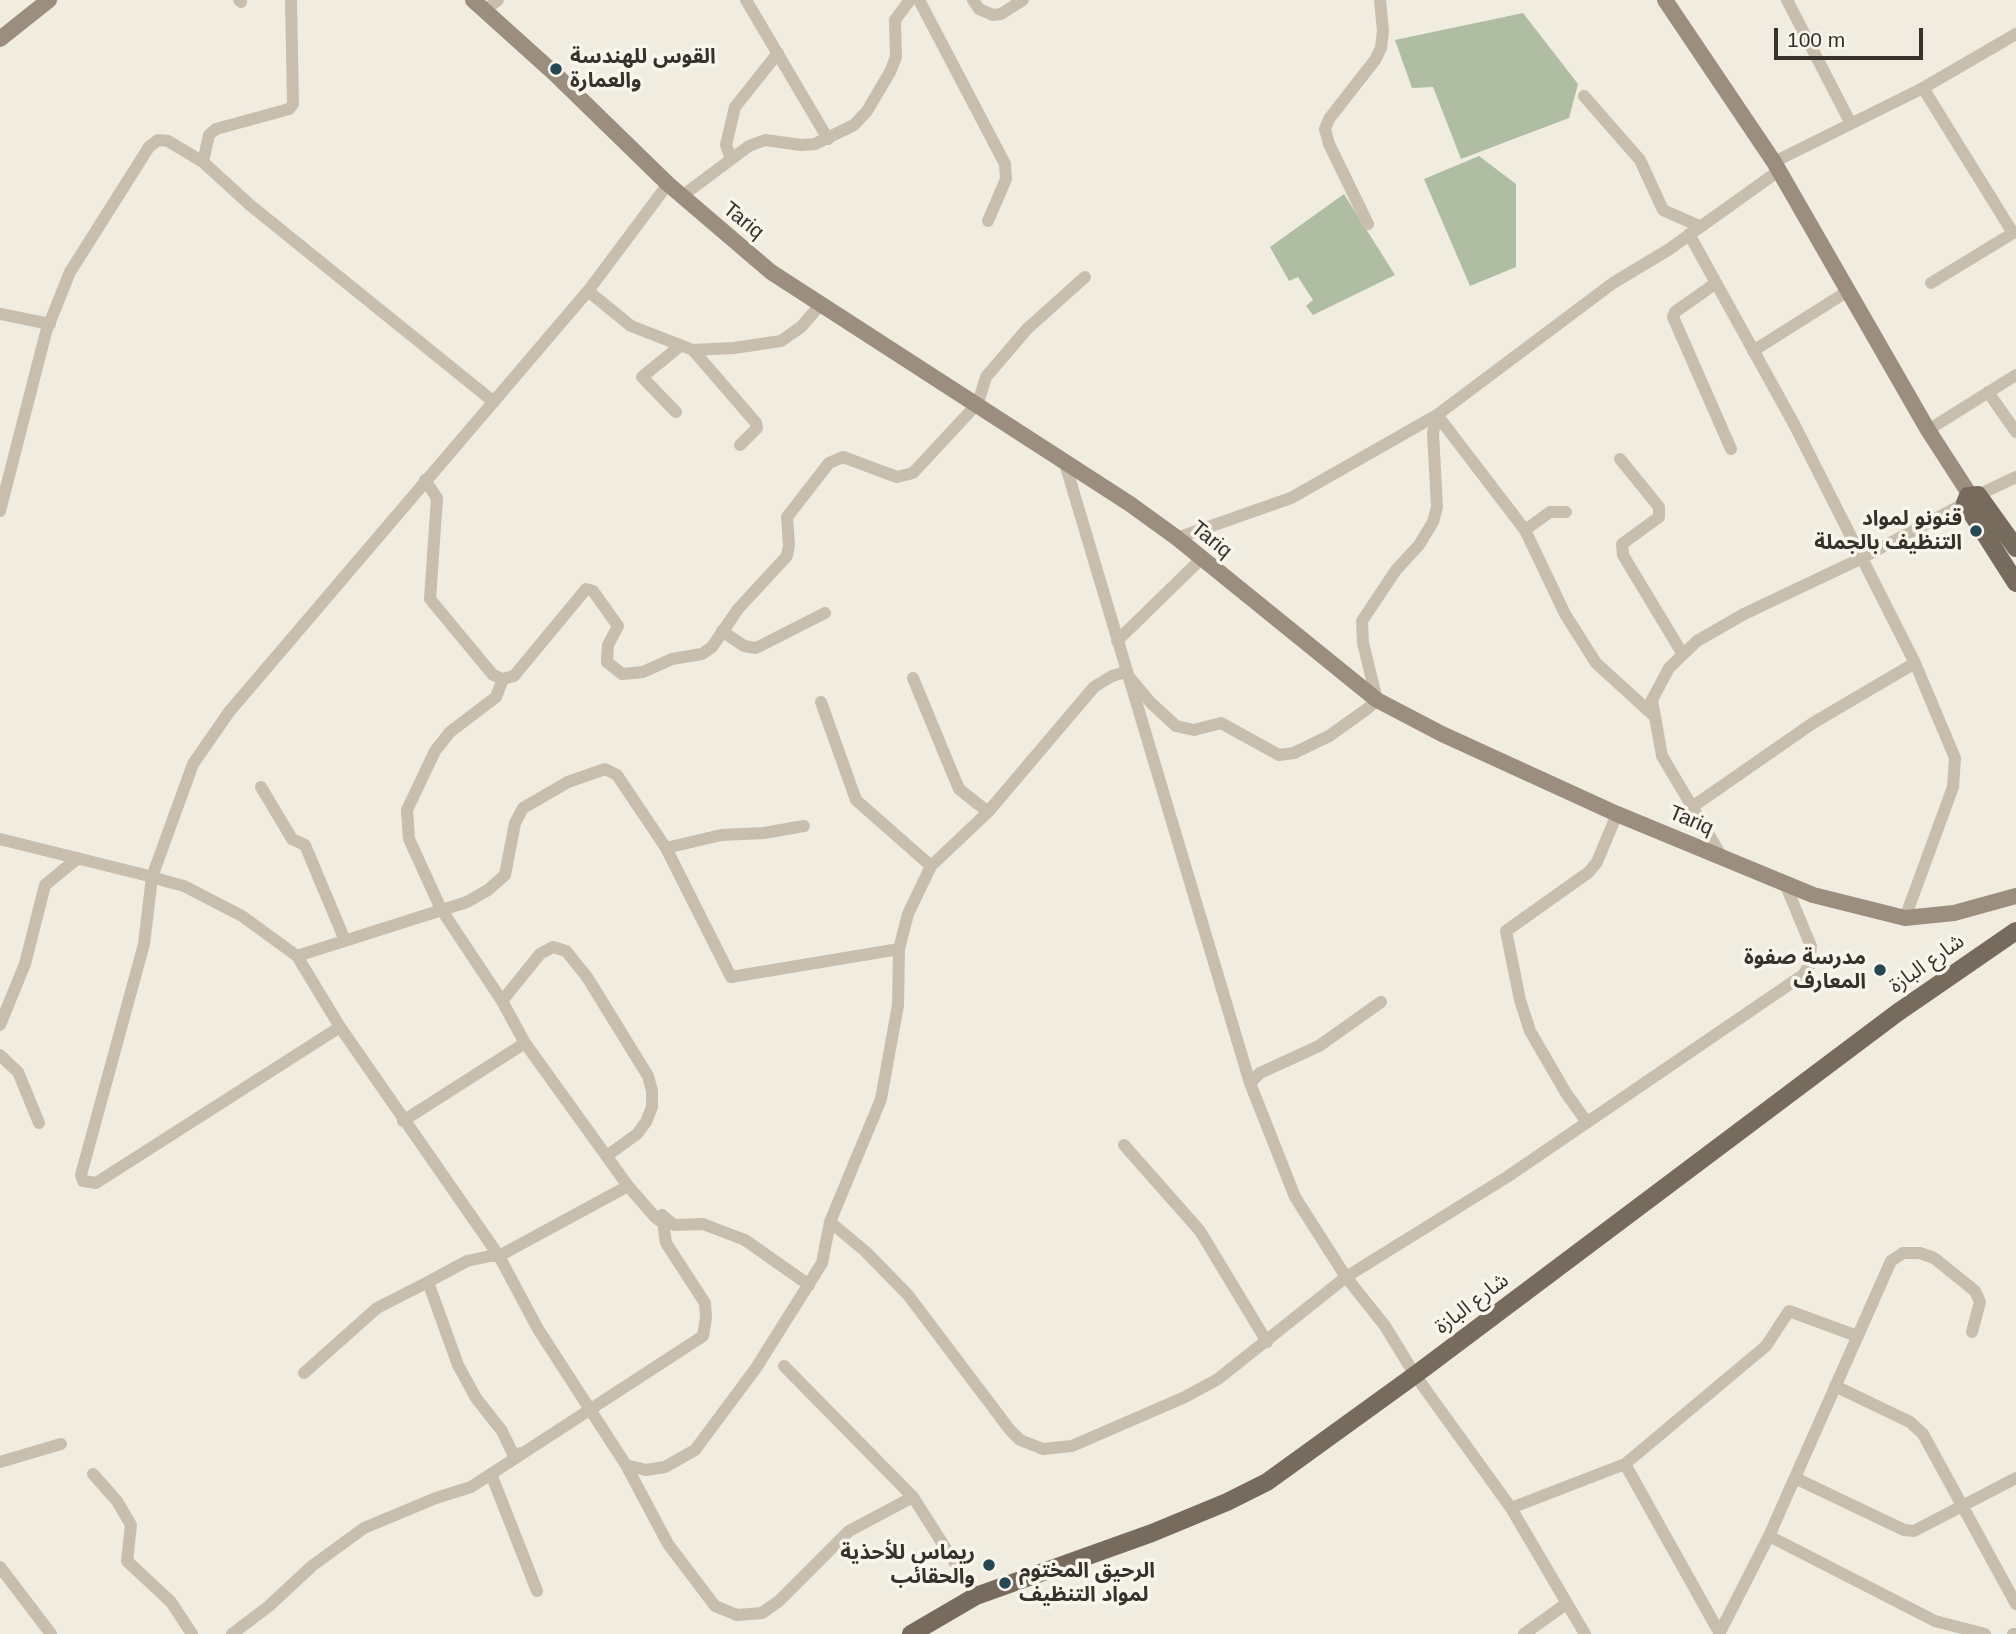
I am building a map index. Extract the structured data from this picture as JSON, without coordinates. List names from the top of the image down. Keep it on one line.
{"streets":{"main road":["Tariq","شارع البازة"]},"places":["القوس للهندسة والعمارة","قنونو لمواد التنظيف بالجملة","مدرسة صفوة المعارف","ريماس للأحذية والحقائب","الرحيق المختوم لمواد التنظيف"],"scale_bar":"100 m"}
